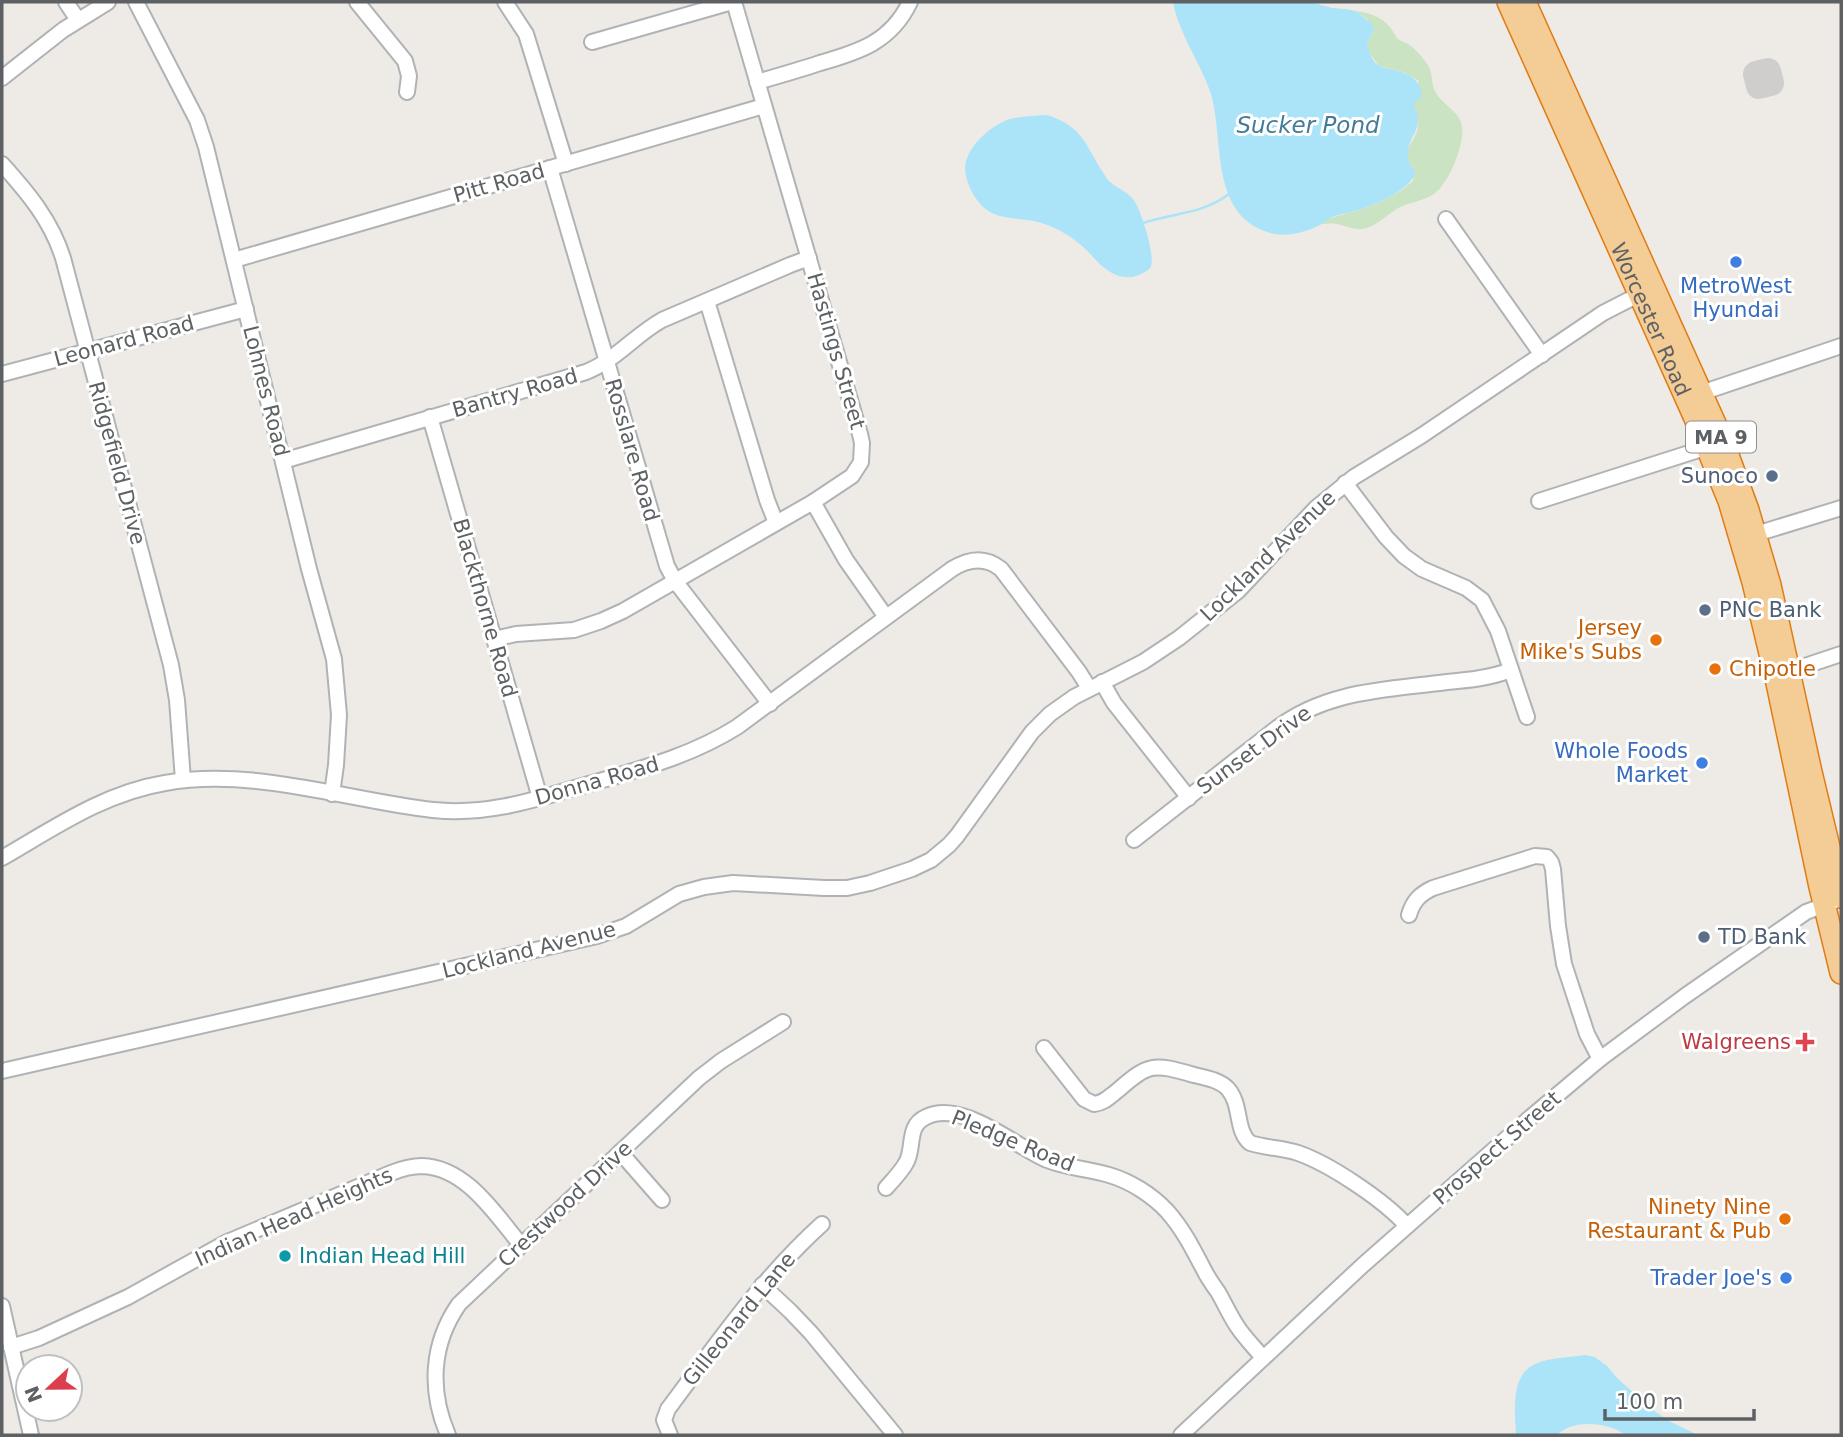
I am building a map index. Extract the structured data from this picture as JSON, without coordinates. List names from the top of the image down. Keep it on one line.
{"streets":{"highway":["Worcester Road","MA 9"],"street":["Pitt Road","Leonard Road","Hastings Street","Lohnes Road","Bantry Road","Rosslare Road","Ridgefield Drive","Lockland Avenue","Blackthorne Road","Sunset Drive","Donna Road","Pledge Road","Prospect Street","Crestwood Drive","Indian Head Heights","Gilleonard Lane"]},"crossings":[["Pitt Road","Hastings Street"],["Pitt Road","Lohnes Road"],["Pitt Road","Rosslare Road"],["Worcester Road","Lockland Avenue"],["Worcester Road","Prospect Street"],["Leonard Road","Lohnes Road"],["Leonard Road","Ridgefield Drive"],["Hastings Street","Bantry Road"],["Hastings Street","Rosslare Road"],["Hastings Street","Blackthorne Road"],["Lohnes Road","Bantry Road"],["Lohnes Road","Donna Road"],["Bantry Road","Rosslare Road"],["Bantry Road","Blackthorne Road"],["Rosslare Road","Donna Road"],["Ridgefield Drive","Donna Road"],["Lockland Avenue","Donna Road"],["Blackthorne Road","Donna Road"],["Pledge Road","Prospect Street"],["Crestwood Drive","Indian Head Heights"]],"water":["Sucker Pond"],"places":{"other":["MetroWest Hyundai","Sunoco","PNC Bank","Jersey Mike's Subs","Chipotle","Whole Foods Market","TD Bank","Ninety Nine Restaurant & Pub","Indian Head Hill","Trader Joe's"],"health":["Walgreens"]},"scale_bar":"100 m","north":"left"}
